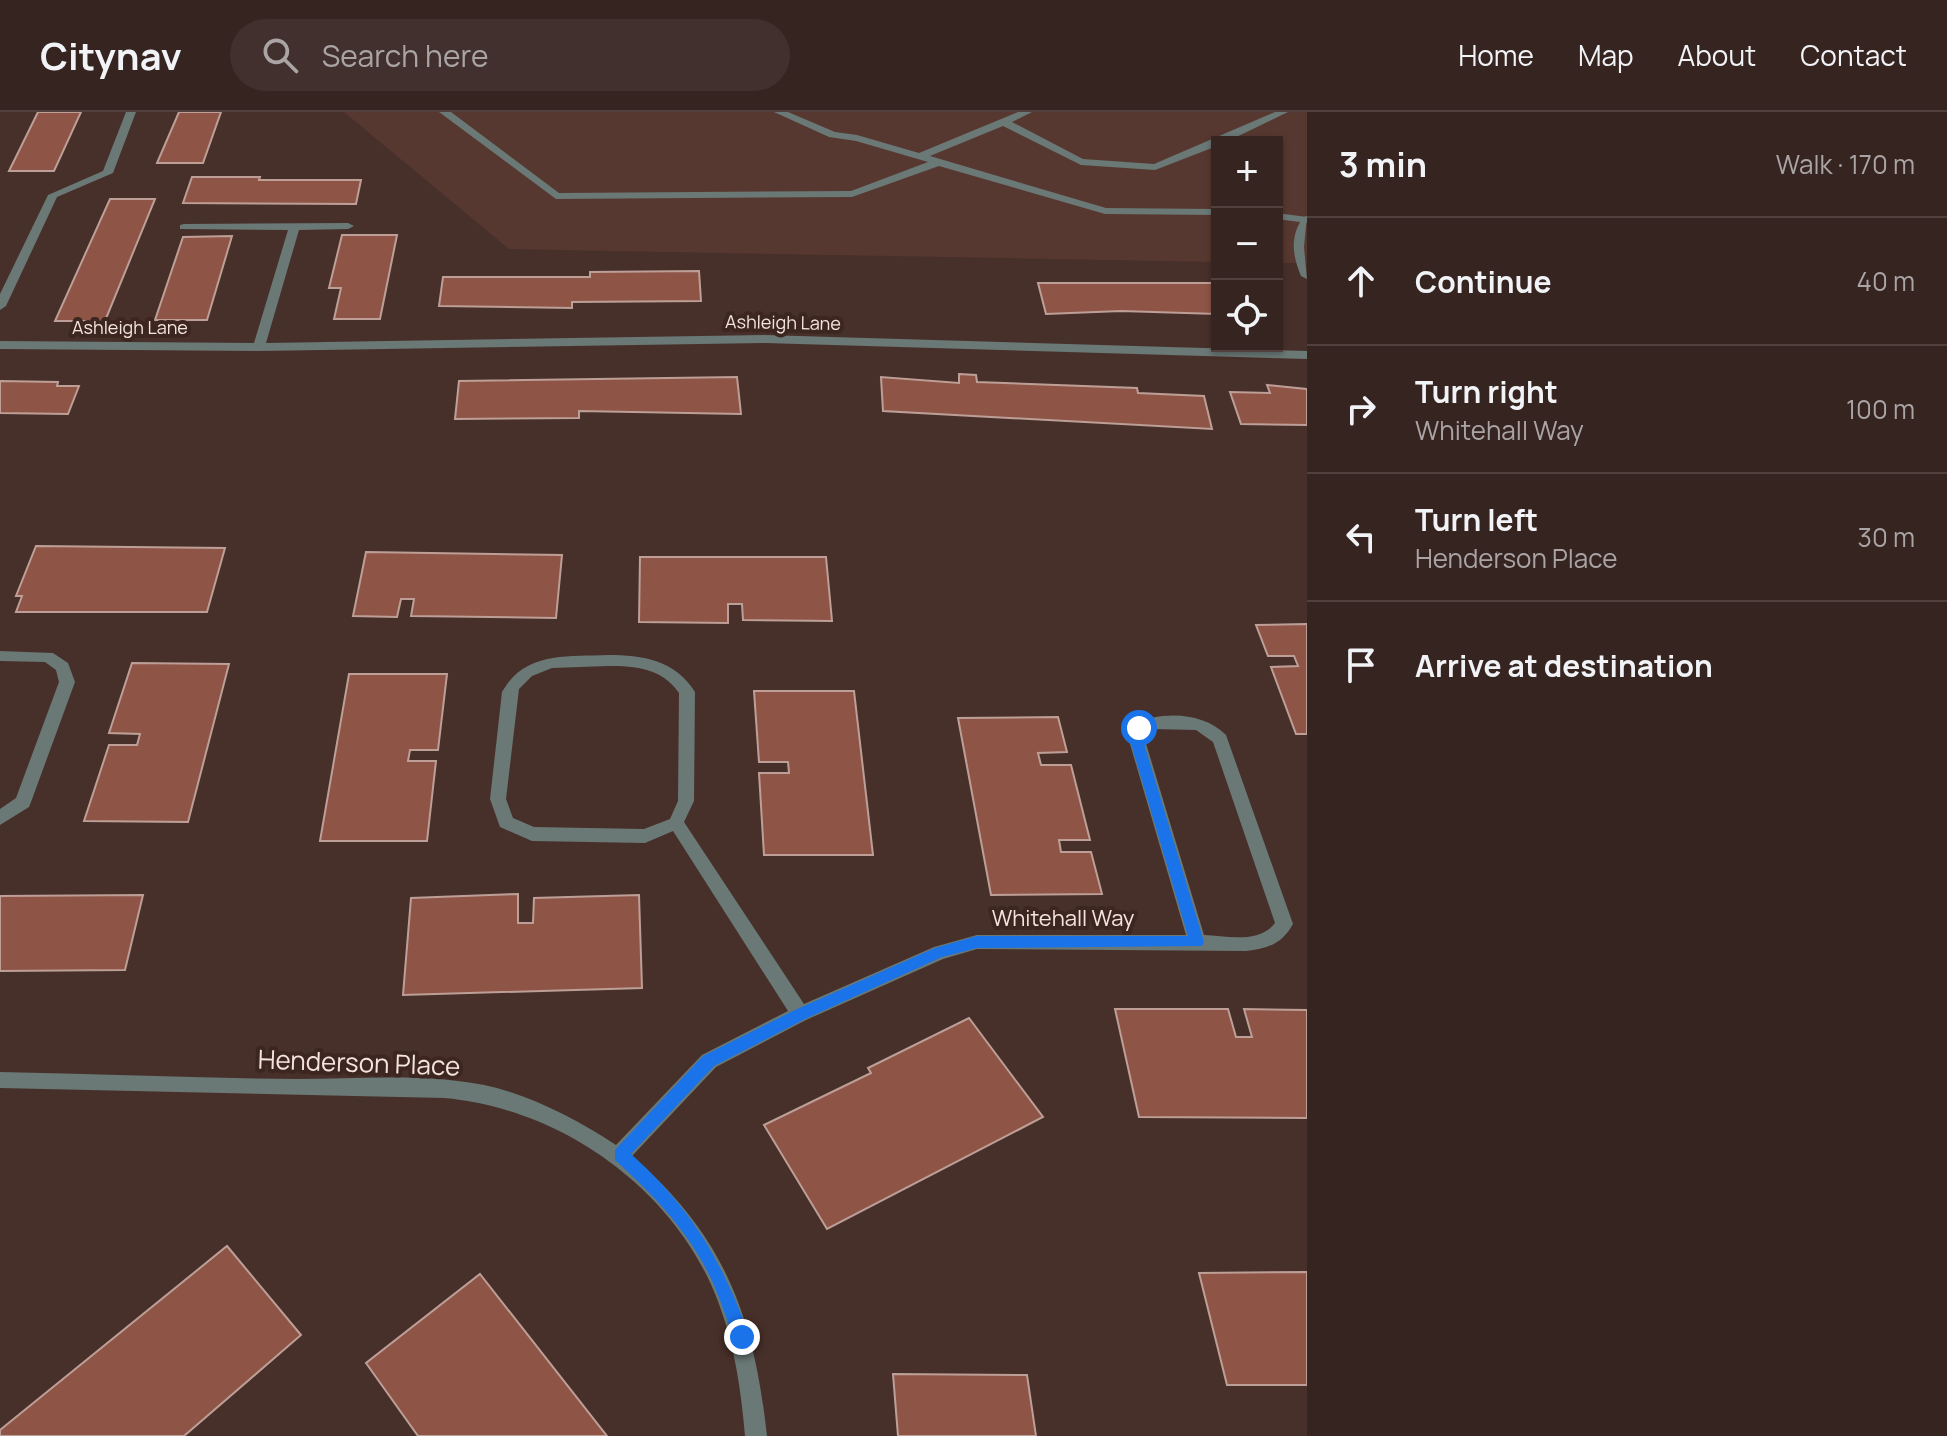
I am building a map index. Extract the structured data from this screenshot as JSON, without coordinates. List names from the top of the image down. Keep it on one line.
{"streets":{"street":["Ashleigh Lane","Whitehall Way","Henderson Place"]},"crossings":[["Whitehall Way","Henderson Place"]],"page":{"header":"Citynav","search":"Search here","nav":["Home","Map","About","Contact"],"heading":["3 min","Walk · 170 m"],"map_buttons":["+","−"],"list":[["Continue","40 m"],["Turn right","Whitehall Way","100 m"],["Turn left","Henderson Place","30 m"],"Arrive at destination"]}}
